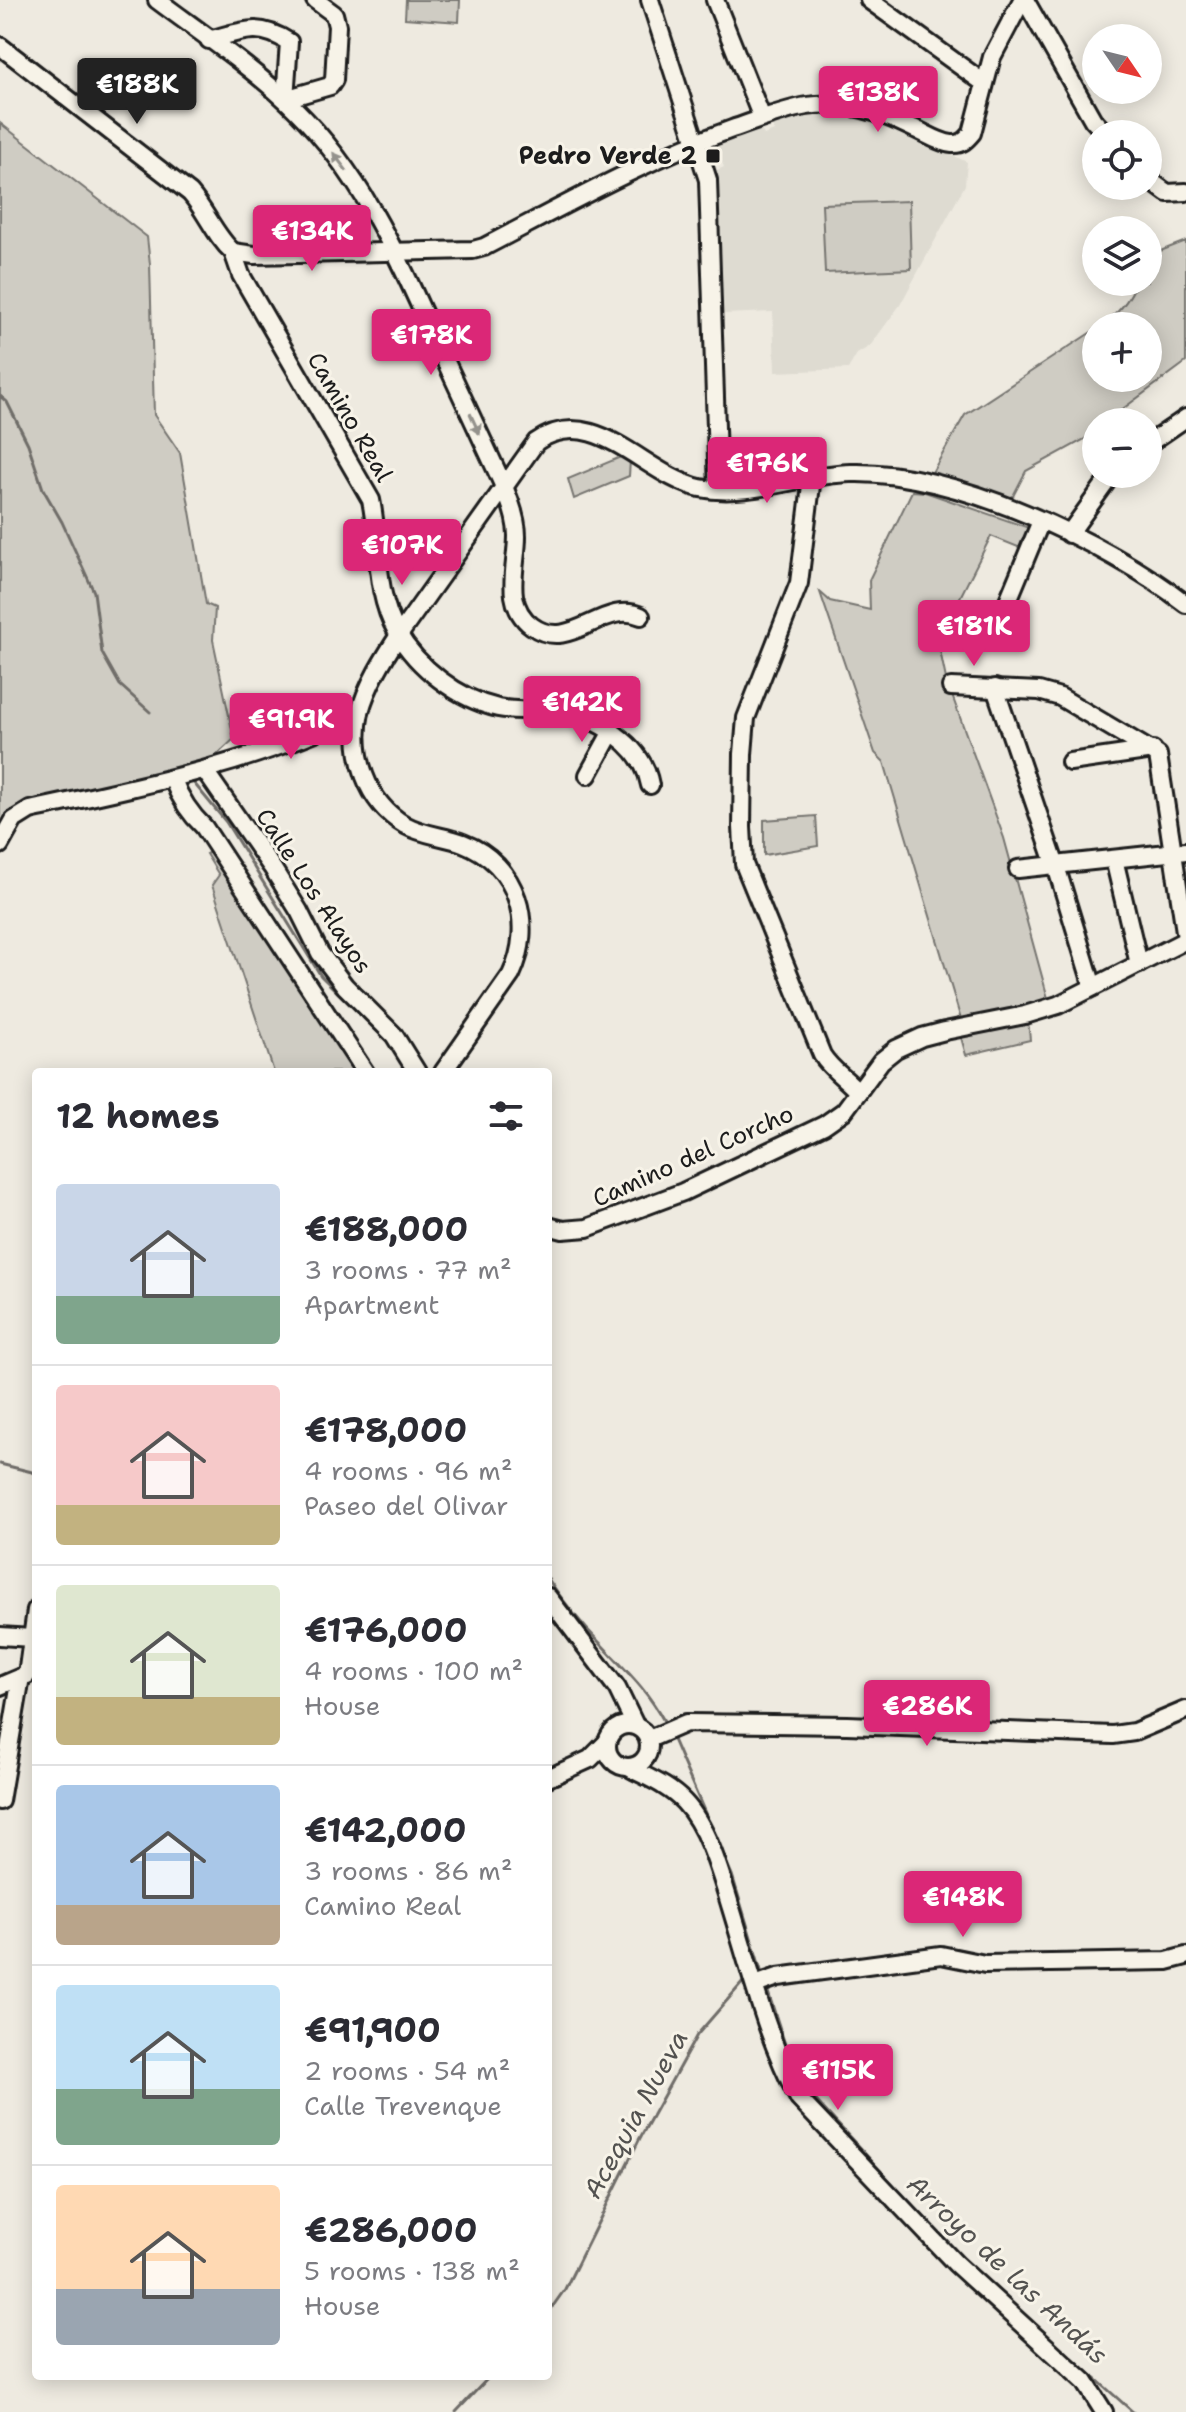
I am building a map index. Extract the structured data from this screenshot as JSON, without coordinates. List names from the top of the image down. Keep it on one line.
{"streets":{"street":["Camino Real","Calle Los Alayos","Camino del Corcho"]},"water":["Acequia Nueva","Arroyo de las Andás"],"places":{"transit":["Pedro Verde 2"]},"north":"bottom right","page":{"map_buttons":["+","−"],"price":["€188K","€138K","€134K","€178K","€176K","€107K","€181K","€142K","€91.9K","€286K","€148K","€115K"],"heading":"12 homes","list":[{"name":"€188,000","note":"3 rooms · 77 m² · Apartment"},{"name":"€178,000","note":"4 rooms · 96 m² · Paseo del Olivar"},{"name":"€176,000","note":"4 rooms · 100 m² · House"},{"name":"€142,000","note":"3 rooms · 86 m² · Camino Real"},{"name":"€91,900","note":"2 rooms · 54 m² · Calle Trevenque"},{"name":"€286,000","note":"5 rooms · 138 m² · House"}]}}
